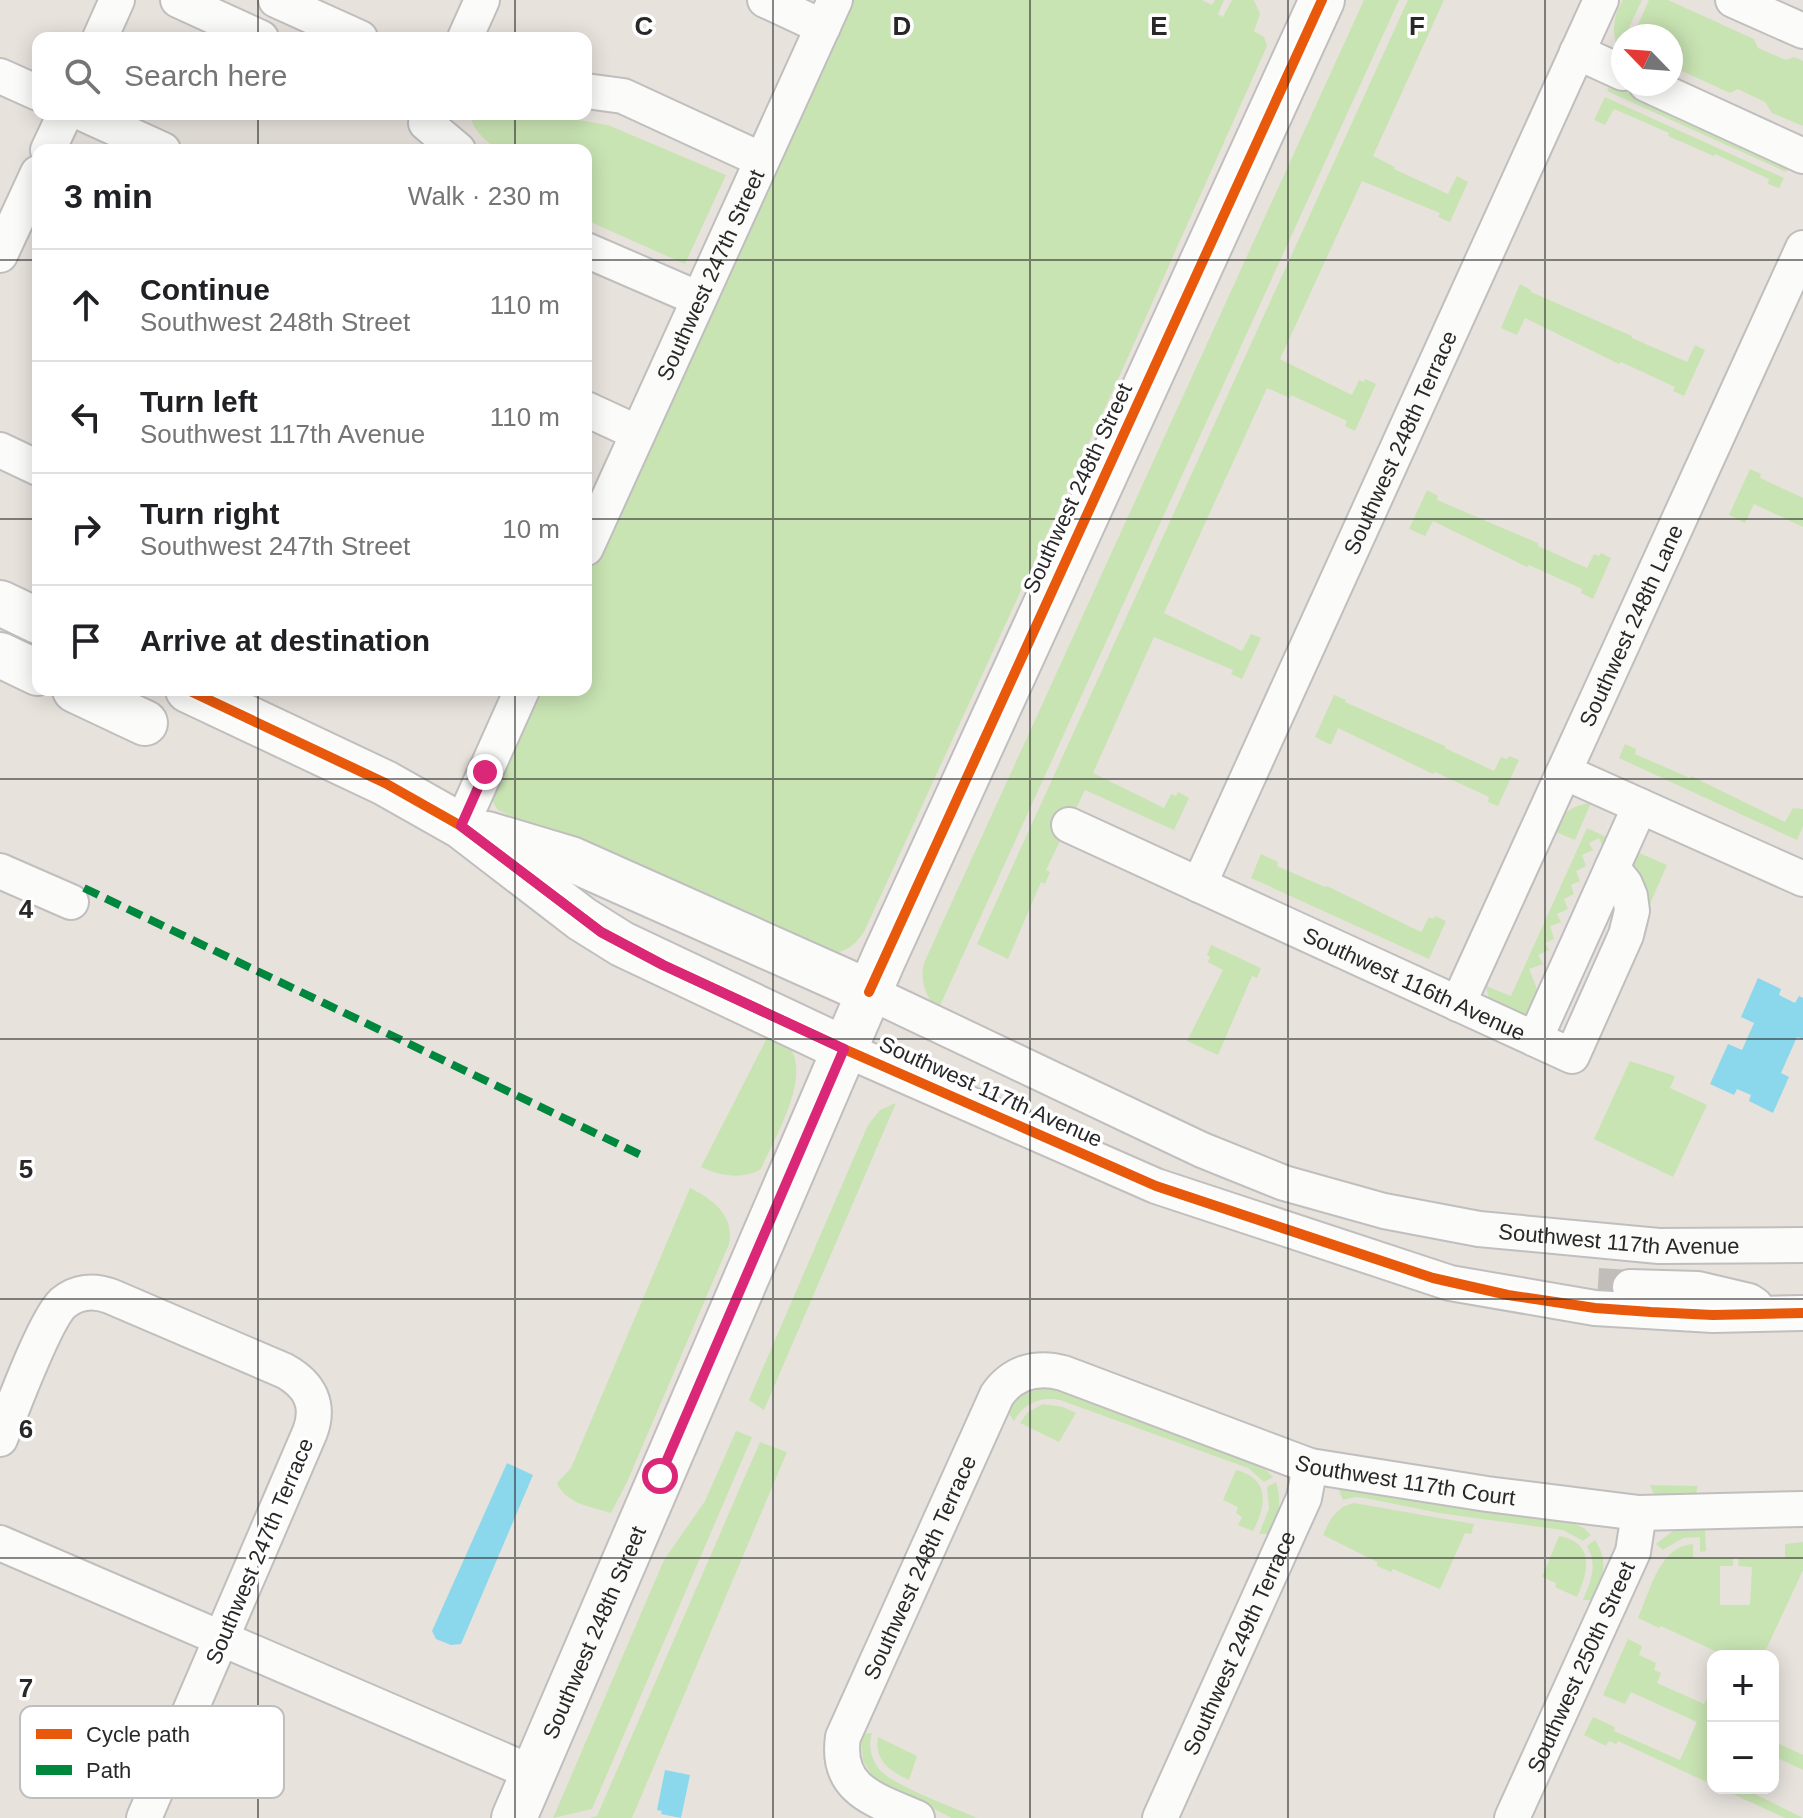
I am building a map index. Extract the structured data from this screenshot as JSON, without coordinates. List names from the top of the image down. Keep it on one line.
{"streets":{"street":["Southwest 247th Street","Southwest 248th Terrace","Southwest 248th Street","Southwest 248th Lane","Southwest 116th Avenue","Southwest 117th Avenue","Southwest 117th Court","Southwest 247th Terrace","Southwest 249th Terrace","Southwest 250th Street"]},"crossings":[["Southwest 248th Terrace","Southwest 116th Avenue"],["Southwest 248th Terrace","Southwest 117th Court"],["Southwest 248th Street","Southwest 117th Avenue"],["Southwest 248th Lane","Southwest 116th Avenue"],["Southwest 117th Court","Southwest 249th Terrace"],["Southwest 117th Court","Southwest 250th Street"]],"legend":["Cycle path","Path"],"north":"top left","page":{"search":"Search here","heading":["3 min","Walk · 230 m"],"list":[["Continue","Southwest 248th Street","110 m"],["Turn left","Southwest 117th Avenue","110 m"],["Turn right","Southwest 247th Street","10 m"],"Arrive at destination"],"map_buttons":["+","−"]},"grid":{"columns":["C","D","E","F"],"rows":["4","5","6","7"]}}
